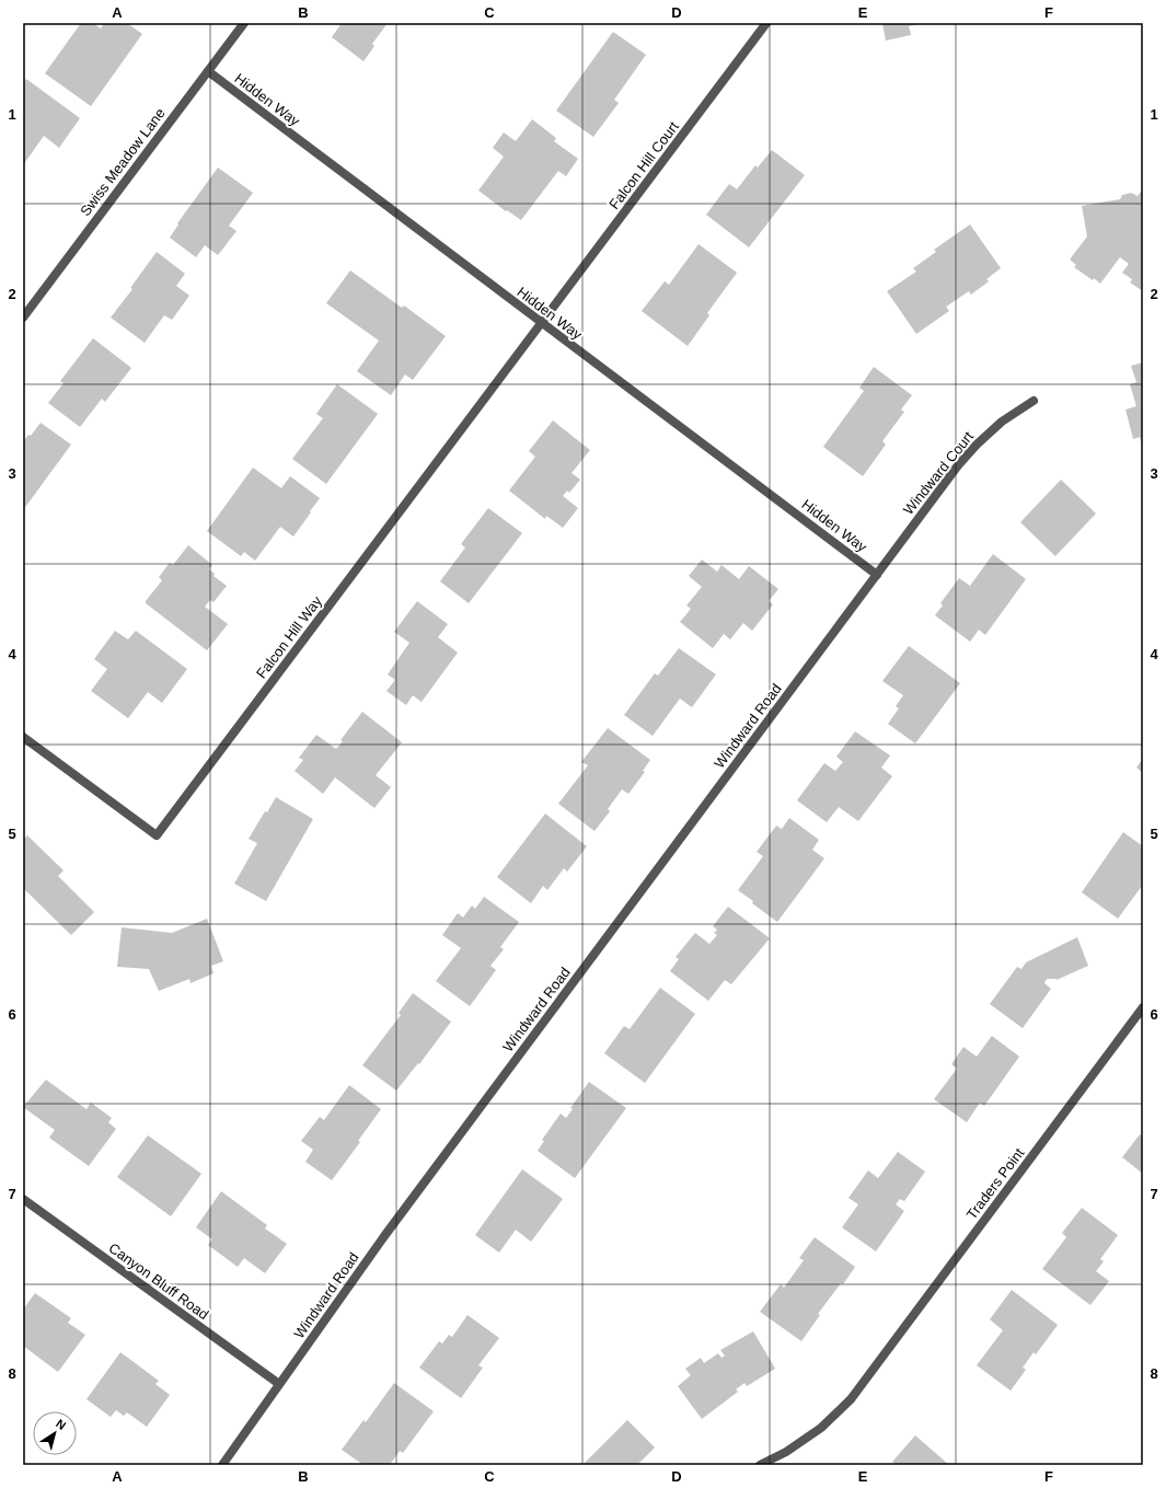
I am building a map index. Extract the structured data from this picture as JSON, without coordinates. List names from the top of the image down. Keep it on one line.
{"streets":{"street":["Hidden Way","Swiss Meadow Lane","Falcon Hill Court","Windward Court","Falcon Hill Way","Windward Road","Traders Point","Canyon Bluff Road"]},"crossings":[["Hidden Way","Swiss Meadow Lane"],["Hidden Way","Falcon Hill Court"],["Hidden Way","Windward Court"],["Hidden Way","Falcon Hill Way"],["Hidden Way","Windward Road"],["Falcon Hill Court","Falcon Hill Way"],["Windward Court","Windward Road"],["Windward Road","Canyon Bluff Road"]],"north":"top right","grid":{"columns":["A","B","C","D","E","F"],"rows":["1","2","3","4","5","6","7","8"]}}
